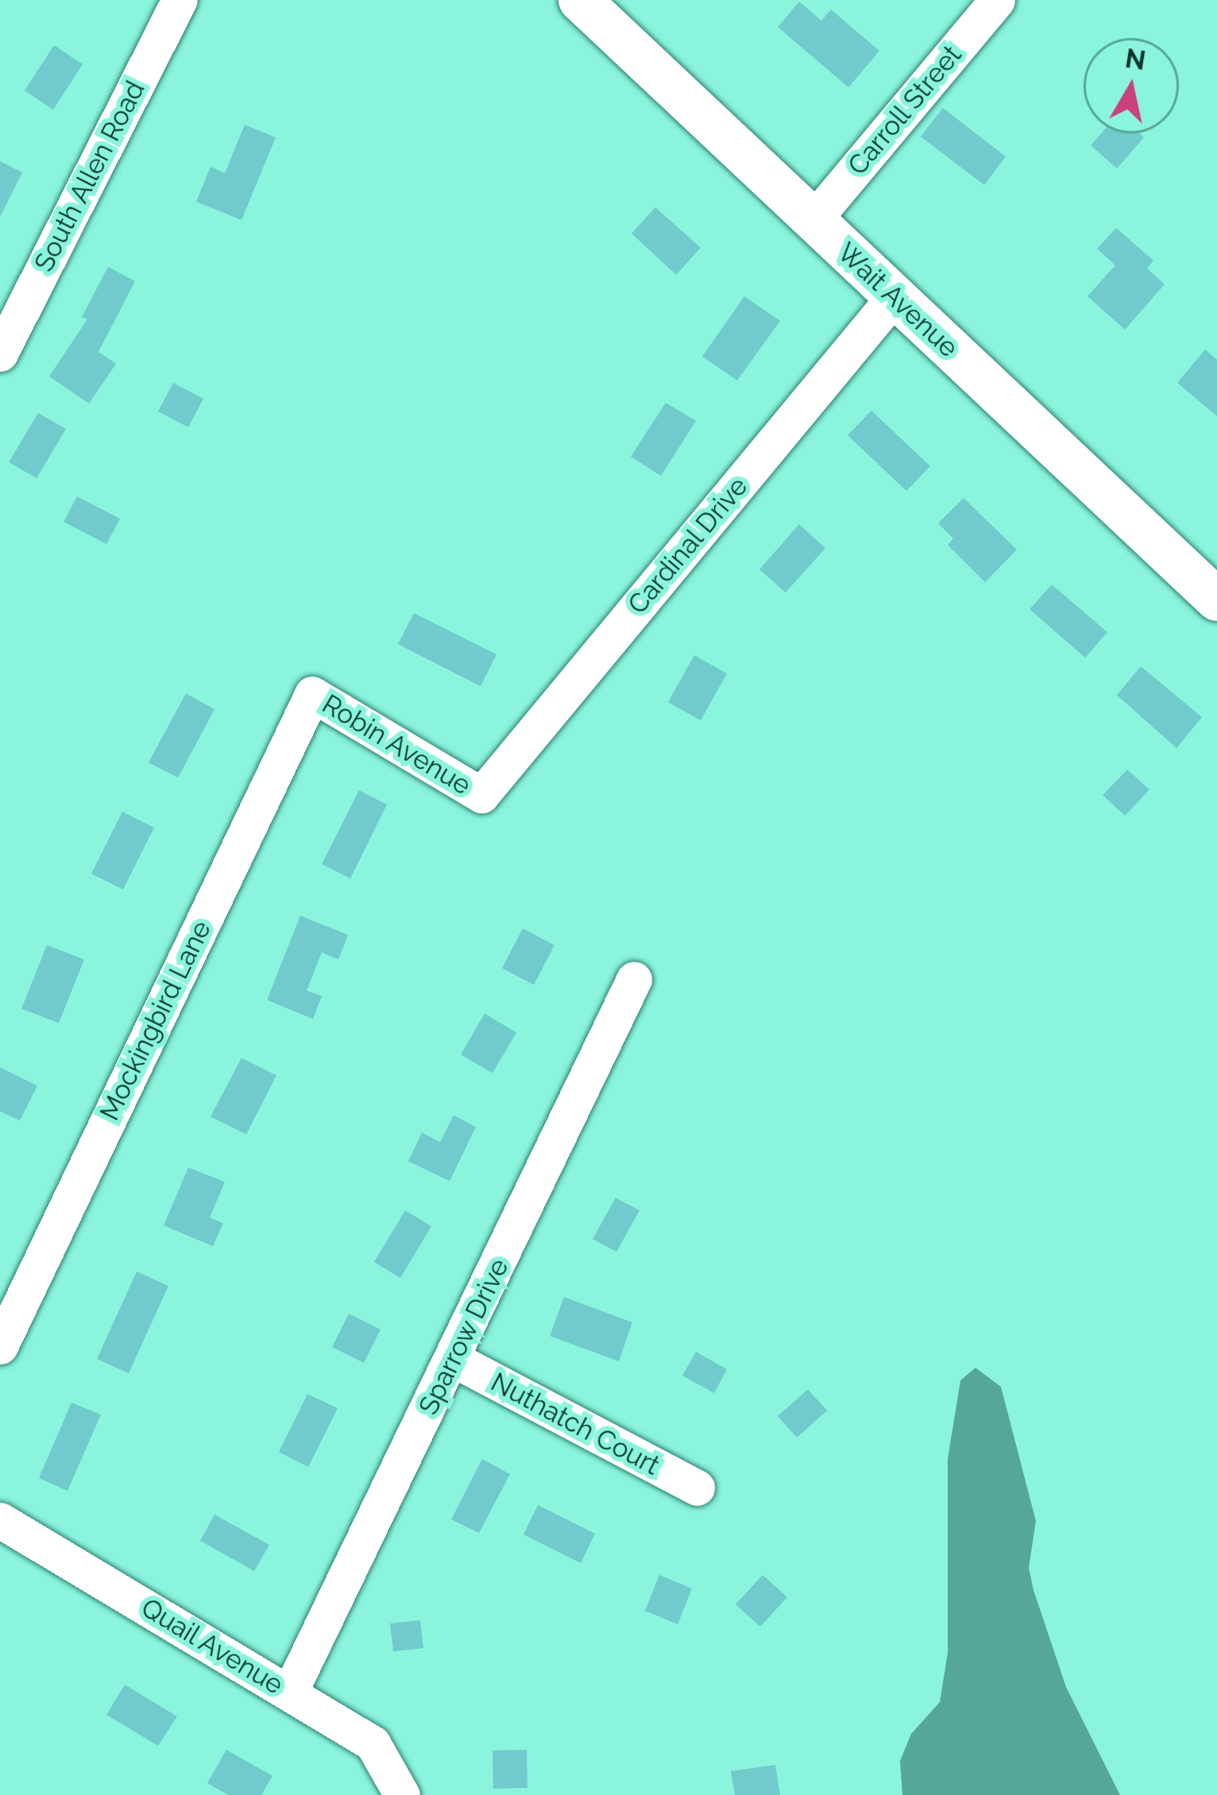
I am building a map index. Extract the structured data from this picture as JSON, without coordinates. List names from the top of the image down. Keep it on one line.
{"streets":{"main road":["Wait Avenue"],"street":["Carroll Street","South Allen Road","Cardinal Drive","Robin Avenue","Mockingbird Lane","Sparrow Drive","Nuthatch Court","Quail Avenue"]},"crossings":[["Carroll Street","Wait Avenue"],["Wait Avenue","Cardinal Drive"],["Cardinal Drive","Robin Avenue"],["Robin Avenue","Mockingbird Lane"],["Sparrow Drive","Nuthatch Court"],["Sparrow Drive","Quail Avenue"]],"north":"top"}
